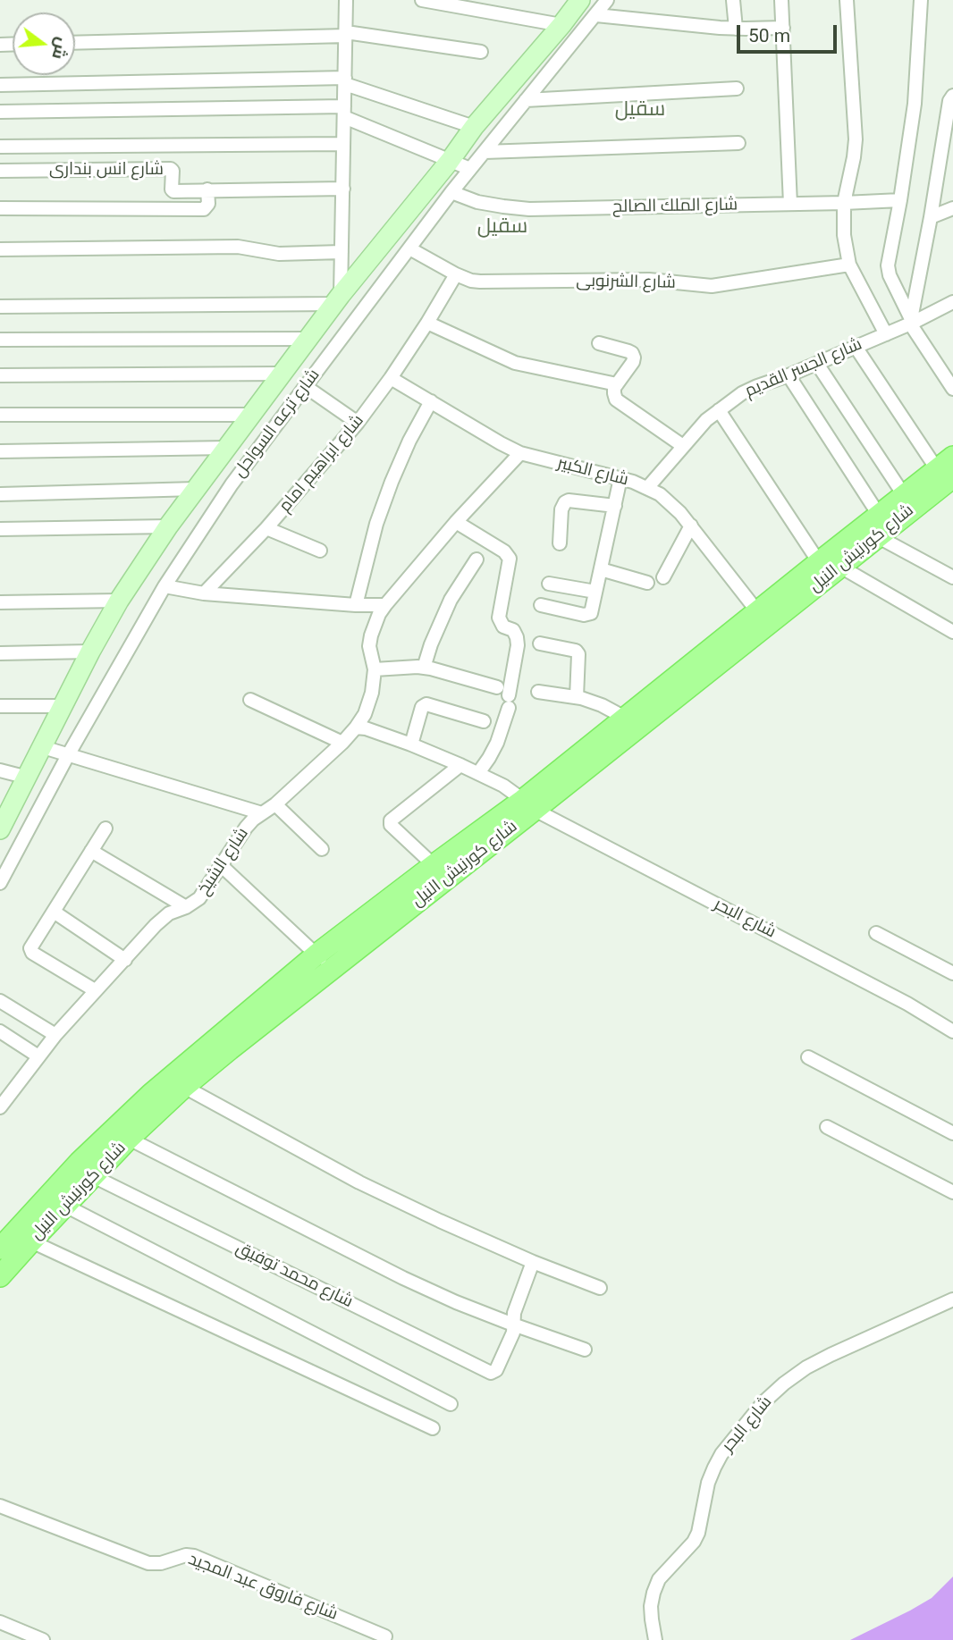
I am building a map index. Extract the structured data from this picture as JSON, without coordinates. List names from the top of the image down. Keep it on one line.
{"streets":{"main road":["شارع ترعه السواحل","شارع كورنيش النيل"],"street":["شارع انس بندارى","شارع الملك الصالح","شارع الشرنوبى","شارع الجسر القديم","شارع ابراهيم امام","شارع الكبير","شارع الشيخ","شارع البحر","شارع محمد توفيق","شارع فاروق عبد المجيد"]},"crossings":[["شارع الملك الصالح","شارع ترعه السواحل"],["شارع الشرنوبى","شارع ترعه السواحل"],["شارع الشرنوبى","شارع ابراهيم امام"],["شارع الجسر القديم","شارع الكبير"],["شارع ابراهيم امام","شارع الكبير"],["شارع الكبير","شارع كورنيش النيل"],["شارع الكبير","شارع الشيخ"],["شارع كورنيش النيل","شارع البحر"],["شارع كورنيش النيل","شارع محمد توفيق"]],"districts":["سقيل","سقيل"],"scale_bar":"50 m","north":"right"}
